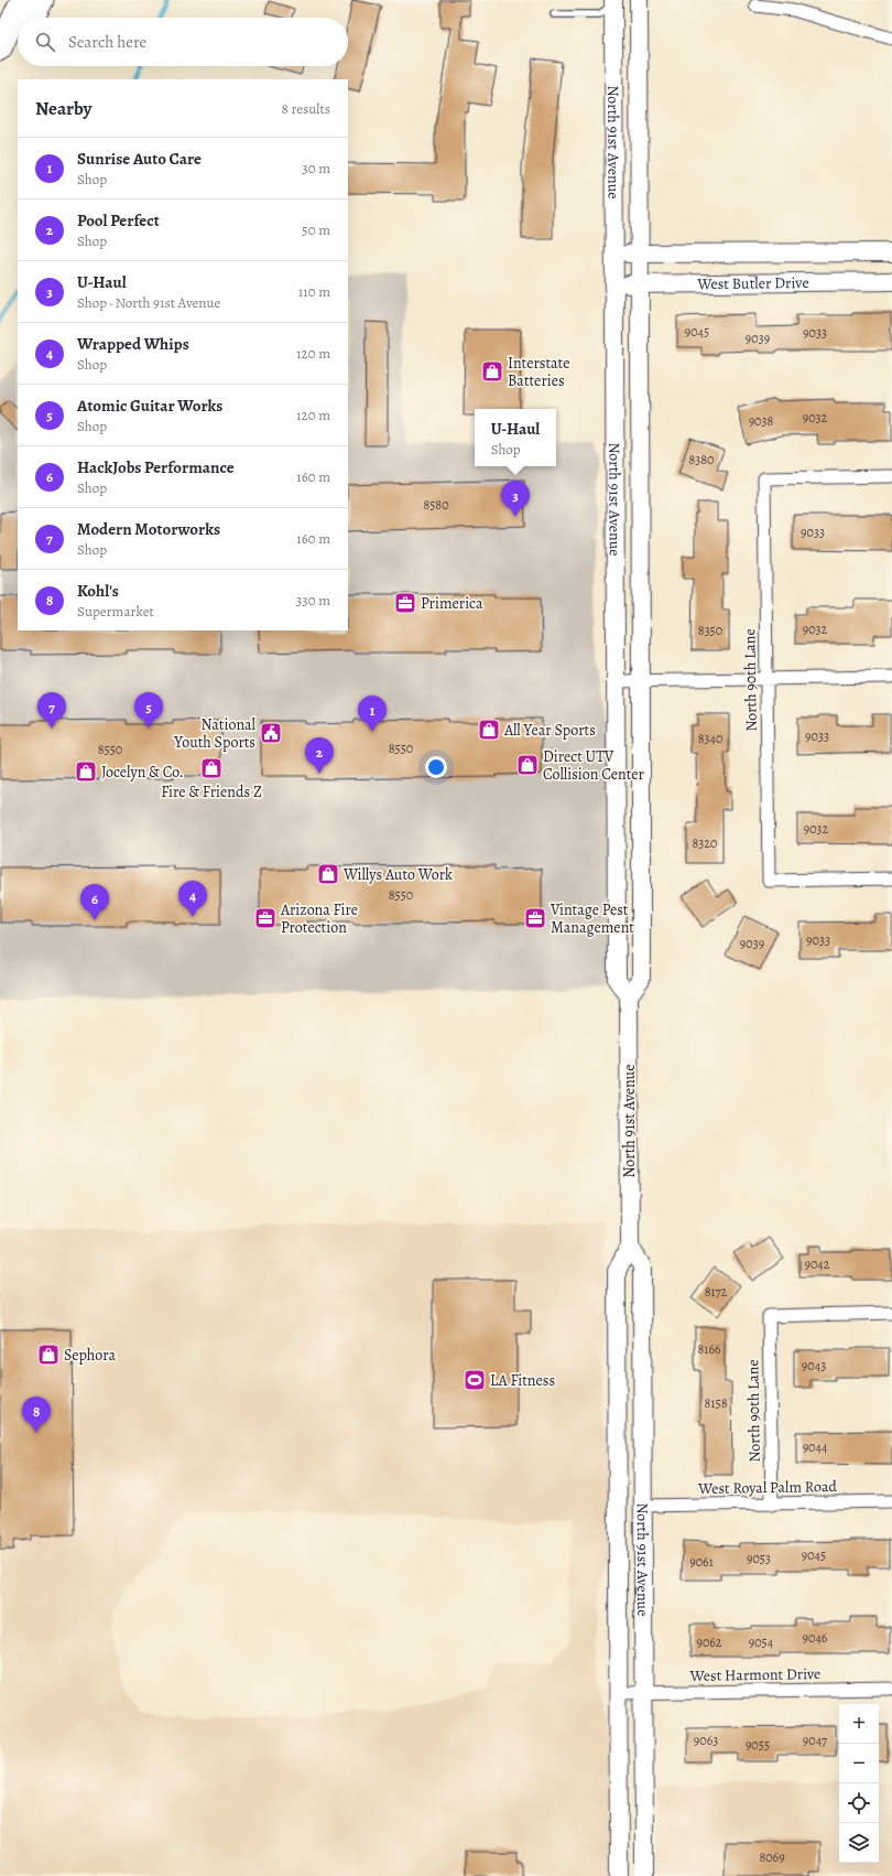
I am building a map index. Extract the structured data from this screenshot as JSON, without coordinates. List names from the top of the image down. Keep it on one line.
{"streets":{"main road":["North 91st Avenue","West Butler Drive"],"street":["North 90th Lane","West Royal Palm Road","West Harmont Drive"]},"crossings":[["North 91st Avenue","West Butler Drive"],["North 91st Avenue","West Royal Palm Road"],["North 91st Avenue","West Harmont Drive"],["North 90th Lane","West Royal Palm Road"]],"places":{"shop":["Interstate Batteries","All Year Sports","Direct UTV Collision Center","Fire & Friends Z","Jocelyn & Co.","Willys Auto Work","Sephora"],"office":["Primerica","Arizona Fire Protection","Vintage Pest Management"],"public building":["National Youth Sports"],"sports":["LA Fitness"]},"house_numbers":["9045","9033","9039","9032","9038","8380","8580","9033","9032","8350","9033","8340","8550","8550","9032","8320","8550","9033","9039","9042","8172","8166","9043","8158","9044","9045","9053","9061","9046","9062","9054","9063","9047","9055","8069"],"page":{"search":"Search here","heading":["Nearby","8 results"],"list":[{"mark":"1","name":"Sunrise Auto Care","note":"Shop","value":"30 m"},{"mark":"2","name":"Pool Perfect","note":"Shop","value":"50 m"},{"mark":"3","name":"U-Haul","note":"Shop · North 91st Avenue","value":"110 m"},{"mark":"4","name":"Wrapped Whips","note":"Shop","value":"120 m"},{"mark":"5","name":"Atomic Guitar Works","note":"Shop","value":"120 m"},{"mark":"6","name":"HackJobs Performance","note":"Shop","value":"160 m"},{"mark":"7","name":"Modern Motorworks","note":"Shop","value":"160 m"},{"mark":"8","name":"Kohl's","note":"Supermarket","value":"330 m"}],"popup":["U-Haul","Shop"],"pins":["3","5","7","1","2","4","6","8"],"map_buttons":["+","−"]}}
